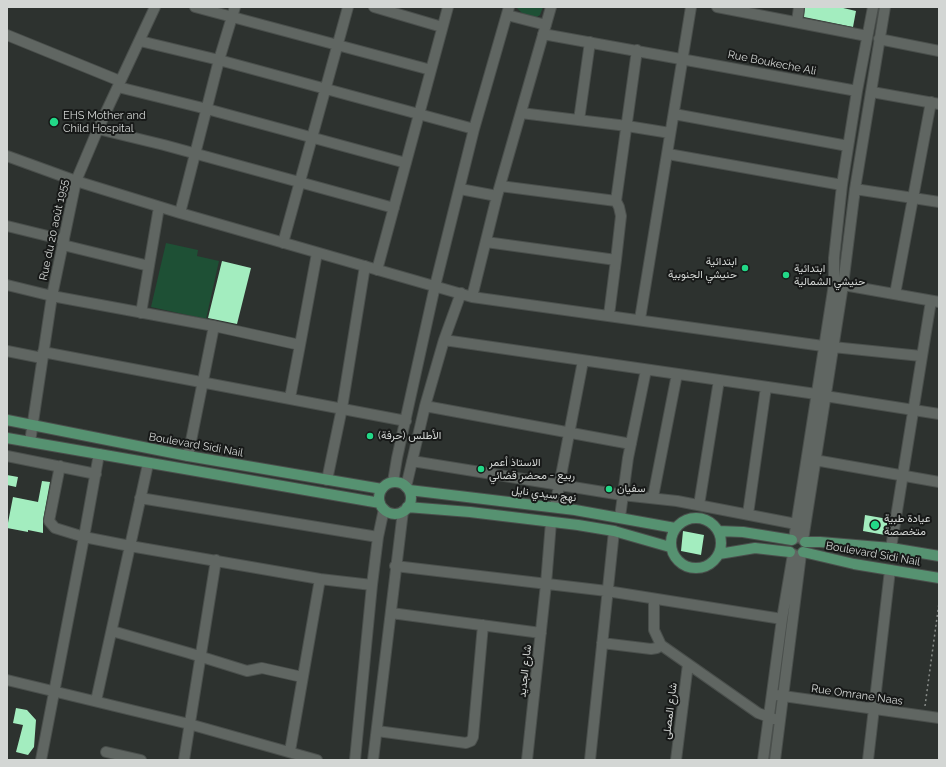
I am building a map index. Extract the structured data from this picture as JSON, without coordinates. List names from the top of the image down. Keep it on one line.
{"streets":{"main road":["Boulevard Sidi Nail","نهج سيدي نايل"],"street":["Rue Boukeche Ali","Rue du 20 août 1955","شارع الجديد","Rue Omrane Naas","شارع المصلى"]},"crossings":[["Rue du 20 août 1955","Boulevard Sidi Nail"],["Boulevard Sidi Nail","نهج سيدي نايل"]],"places":["EHS Mother and Child Hospital","ابتدائية حنيشي الجنوبية","ابتدائية حنيشي الشمالية","الأطلس (حرفة)","الاستاذ أعمر ربيع - محضر قضائي","سفيان","عيادة طبية متخصصة"]}
